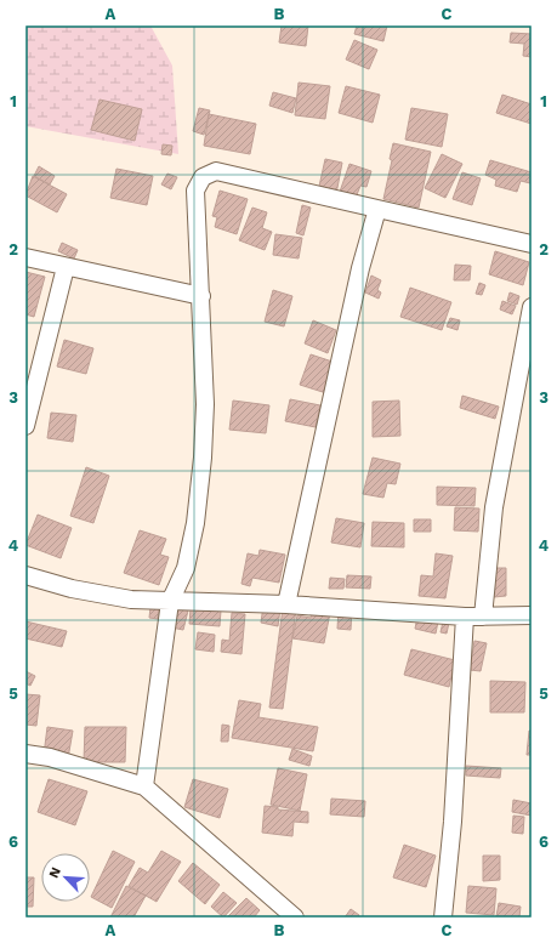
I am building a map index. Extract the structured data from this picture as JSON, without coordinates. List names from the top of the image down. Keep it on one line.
{"north":"top left","grid":{"columns":["A","B","C"],"rows":["1","2","3","4","5","6"]}}
